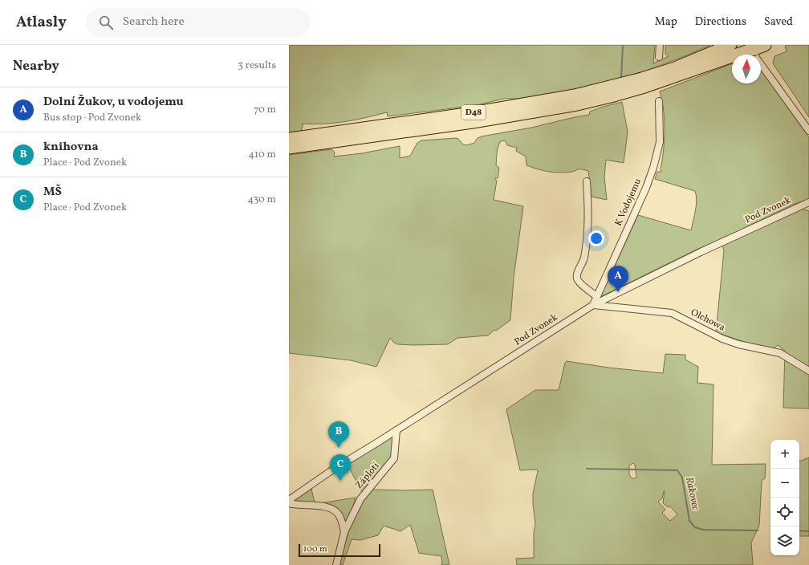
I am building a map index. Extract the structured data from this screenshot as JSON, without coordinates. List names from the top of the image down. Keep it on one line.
{"streets":{"highway":["D48"],"street":["K Vodojemu","Pod Zvonek","Olchowa","Záplotí"]},"crossings":[["K Vodojemu","Pod Zvonek"],["K Vodojemu","Olchowa"],["Pod Zvonek","Olchowa"],["Pod Zvonek","Záplotí"]],"water":["Rakovec"],"scale_bar":"100 m","north":"top","page":{"header":"Atlasly","search":"Search here","nav":["Map","Directions","Saved"],"heading":["Nearby","3 results"],"list":[{"mark":"A","name":"Dolní Žukov, u vodojemu","note":"Bus stop · Pod Zvonek","value":"70 m"},{"mark":"B","name":"knihovna","note":"Place · Pod Zvonek","value":"410 m"},{"mark":"C","name":"MŠ","note":"Place · Pod Zvonek","value":"430 m"}],"pins":["A","B","C"],"map_buttons":["+","−"],"scale":"100 m"}}
